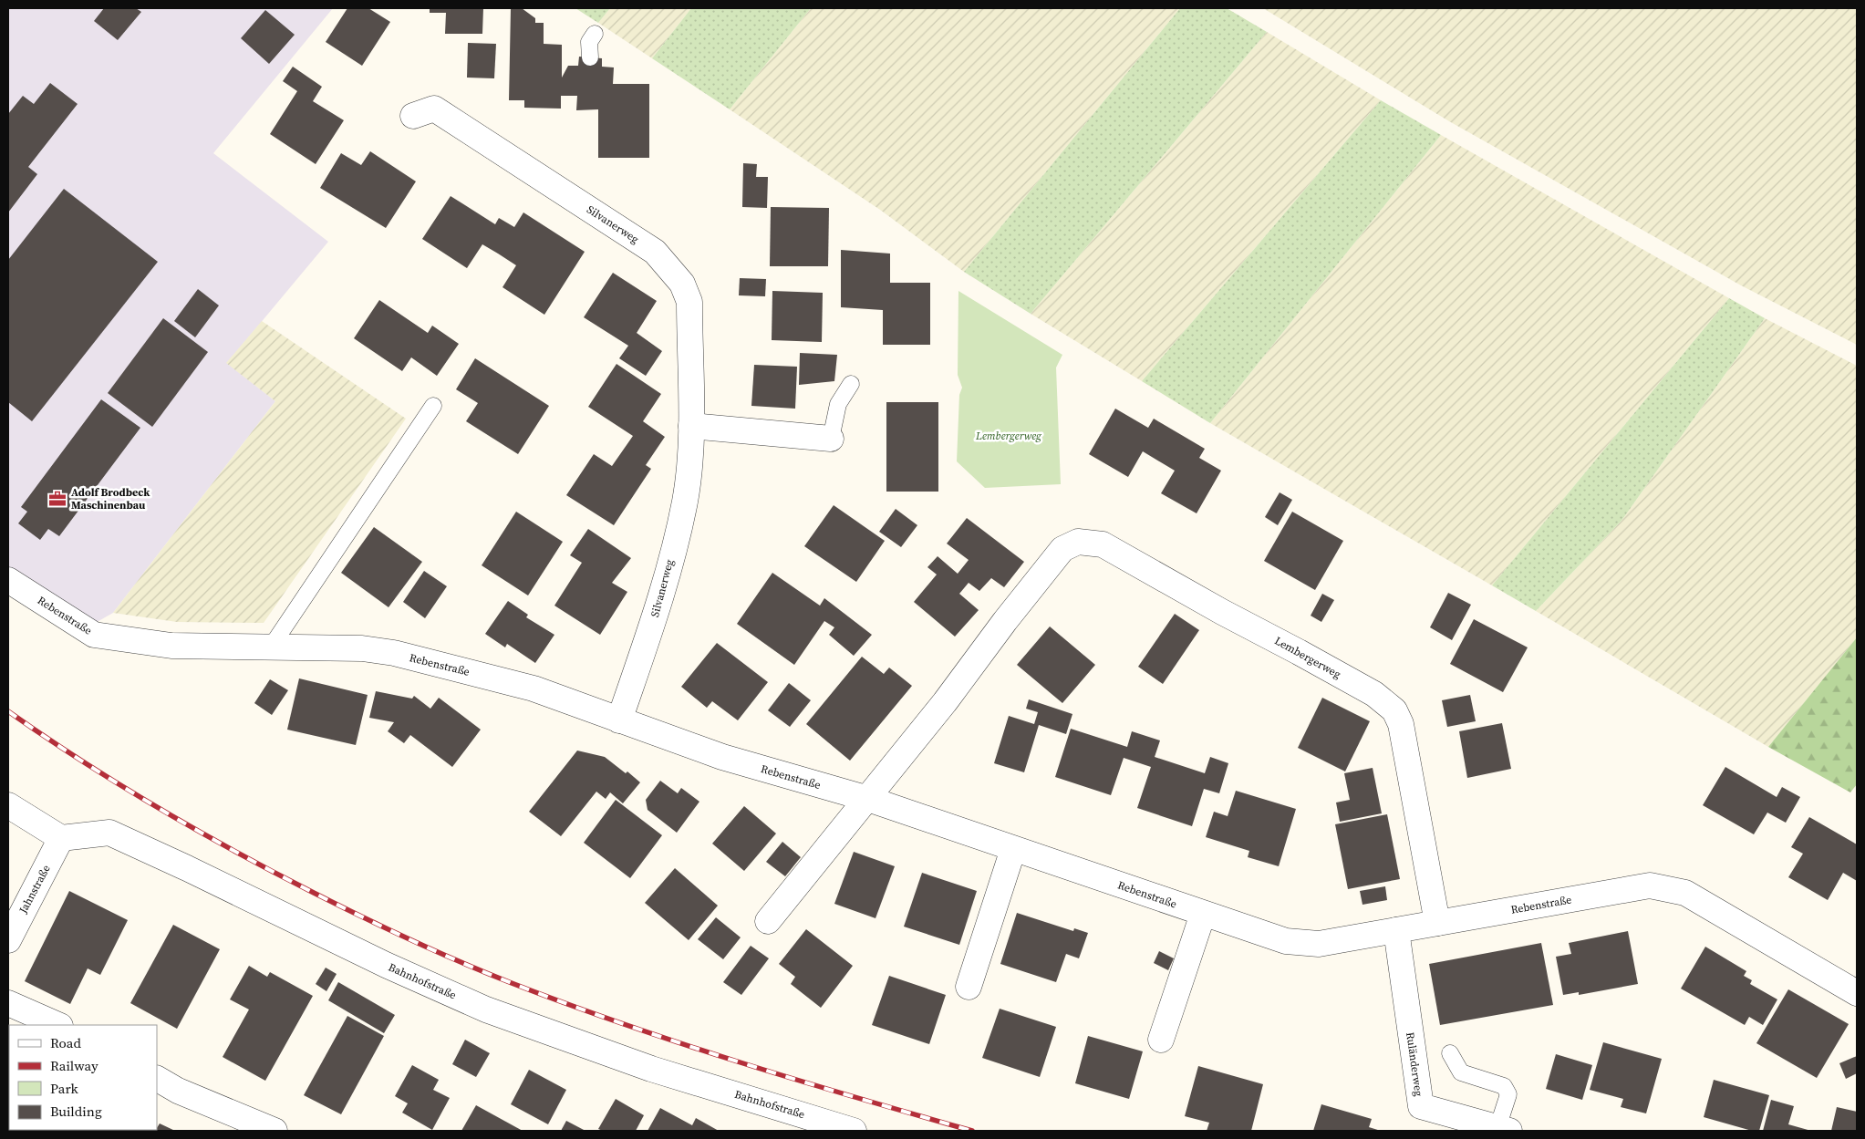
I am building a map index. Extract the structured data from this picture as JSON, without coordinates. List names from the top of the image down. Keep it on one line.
{"streets":{"street":["Silvanerweg","Rebenstraße","Lembergerweg","Jahnstraße","Bahnhofstraße","Ruländerweg"]},"crossings":[["Silvanerweg","Rebenstraße"],["Rebenstraße","Lembergerweg"],["Rebenstraße","Ruländerweg"],["Jahnstraße","Bahnhofstraße"]],"parks":["Lembergerweg"],"places":{"office":["Adolf Brodbeck Maschinenbau"]},"legend":["Road","Railway","Park","Building"]}
